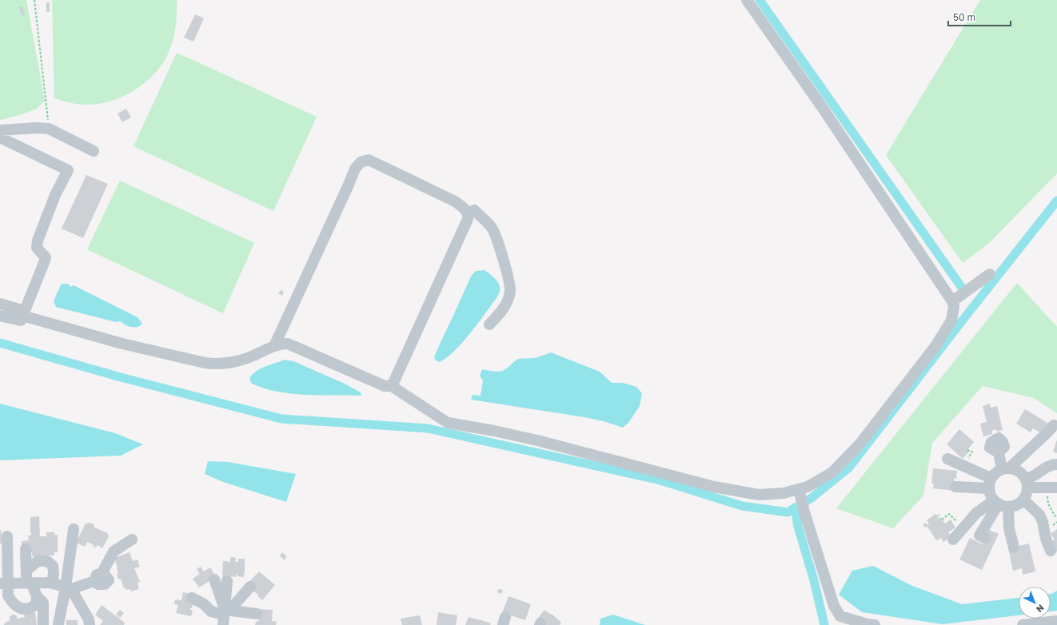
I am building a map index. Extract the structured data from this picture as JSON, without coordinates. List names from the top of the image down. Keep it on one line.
{"scale_bar":"50 m","north":"bottom right"}
